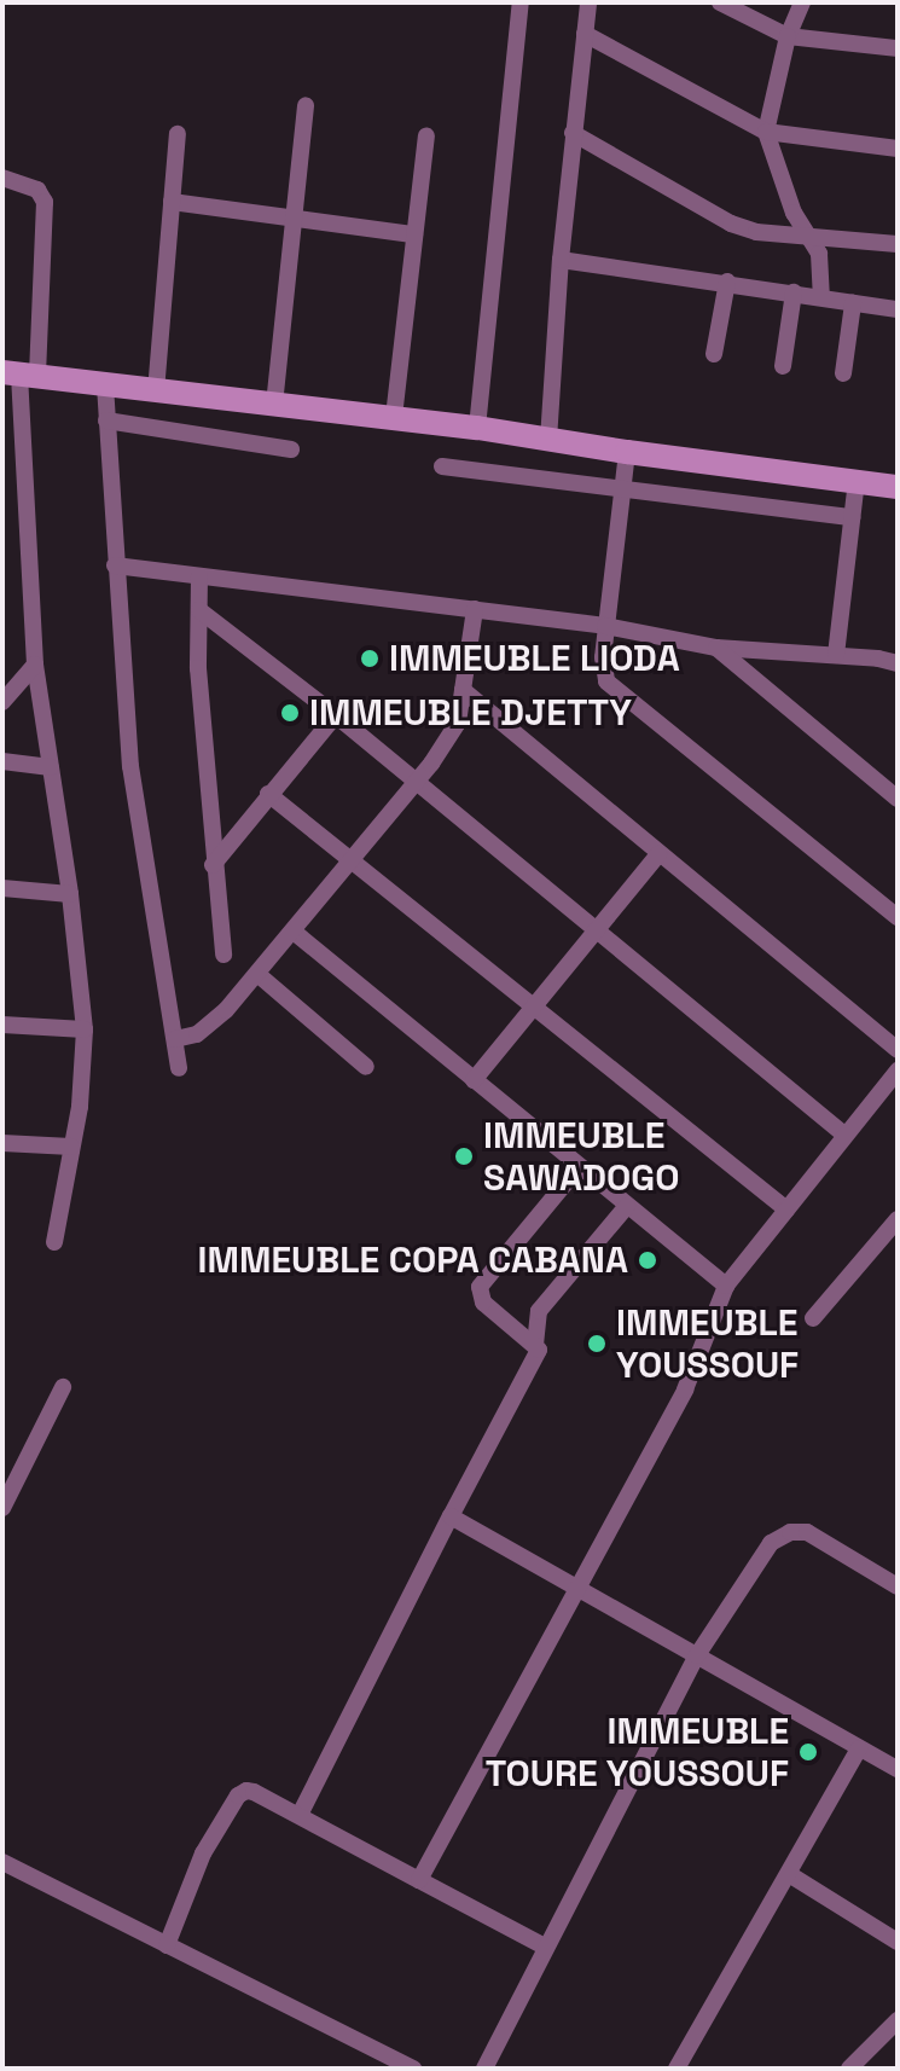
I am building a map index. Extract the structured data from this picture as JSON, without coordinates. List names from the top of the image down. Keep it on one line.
{"places":["IMMEUBLE LIODA","IMMEUBLE DJETTY","IMMEUBLE SAWADOGO","IMMEUBLE COPA CABANA","IMMEUBLE YOUSSOUF","IMMEUBLE TOURE YOUSSOUF"]}
